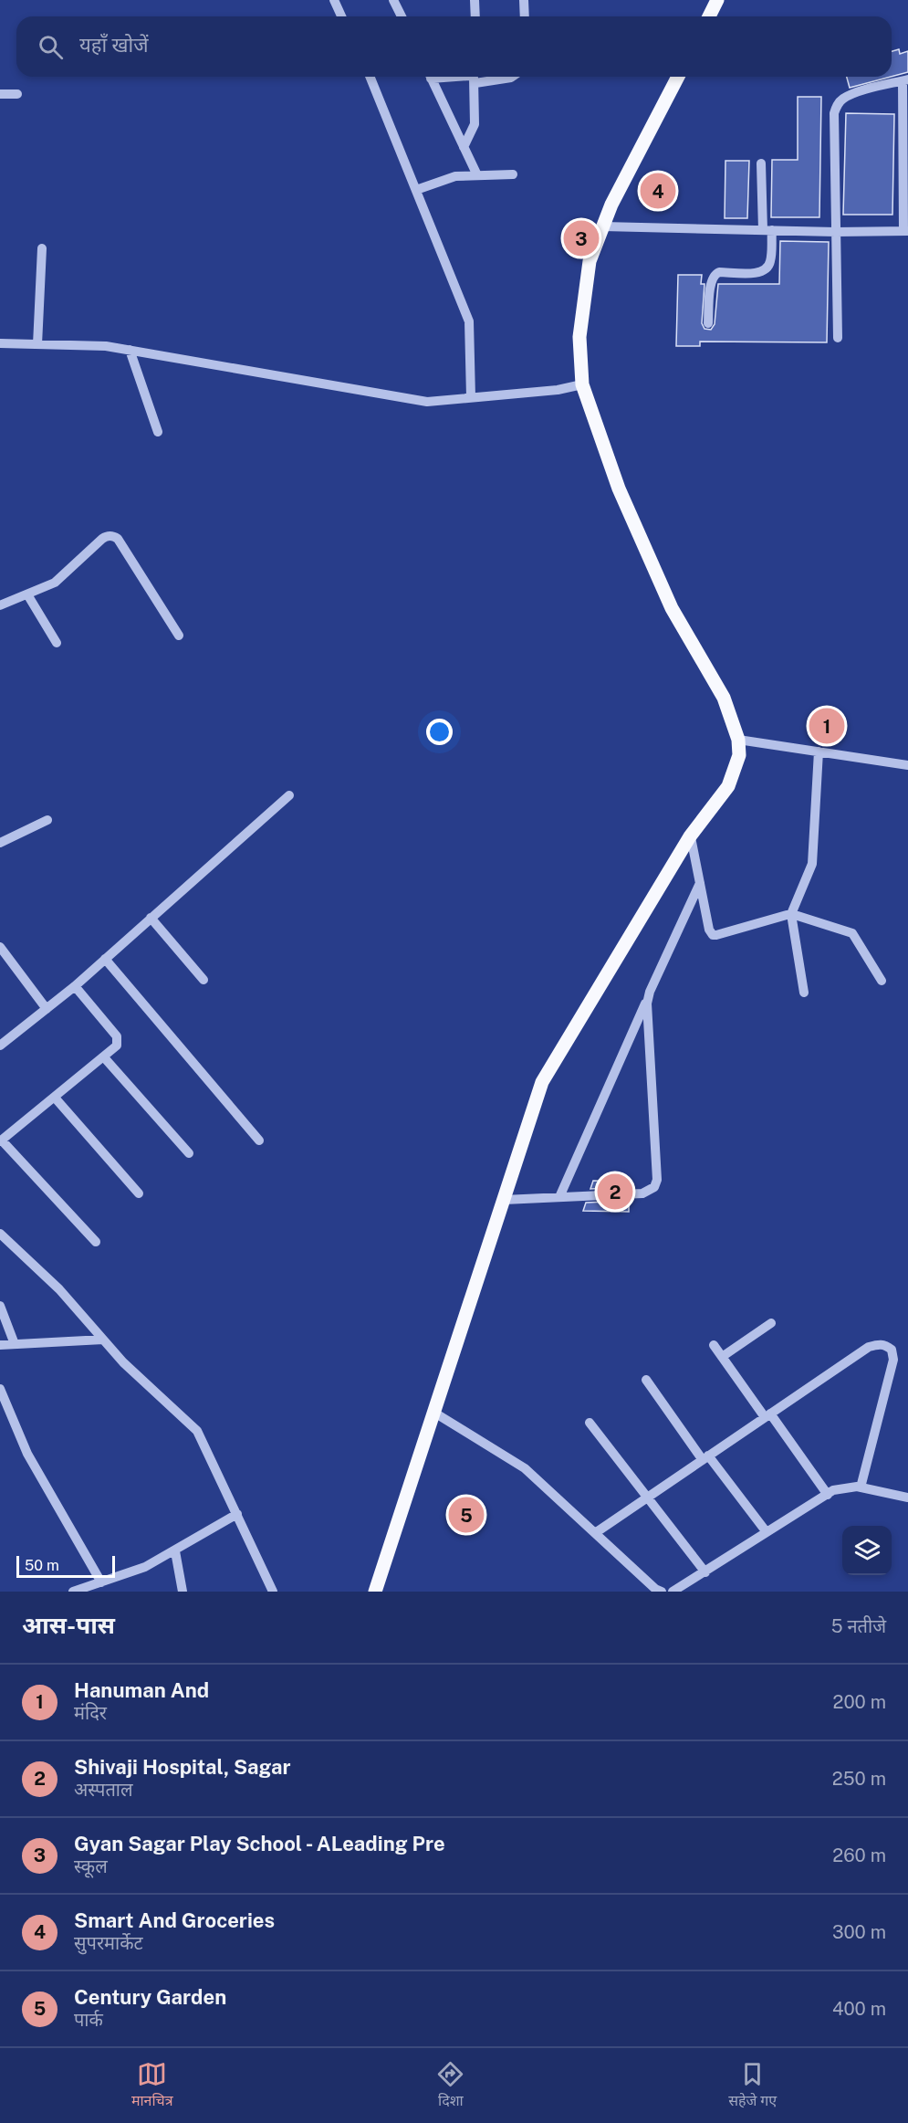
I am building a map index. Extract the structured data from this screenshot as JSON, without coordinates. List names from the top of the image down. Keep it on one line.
{"scale_bar":"50 m","page":{"search":"यहाँ खोजें","pins":["4","3","1","2","5"],"scale":"50 m","heading":["आस-पास","5 नतीजे"],"list":[{"mark":"1","name":"Hanuman And","note":"मंदिर","value":"200 m"},{"mark":"2","name":"Shivaji Hospital, Sagar","note":"अस्पताल","value":"250 m"},{"mark":"3","name":"Gyan Sagar Play School - ALeading Pre","note":"स्कूल","value":"260 m"},{"mark":"4","name":"Smart And Groceries","note":"सुपरमार्केट","value":"300 m"},{"mark":"5","name":"Century Garden","note":"पार्क","value":"400 m"}],"nav":["मानचित्र","दिशा","सहेजे गए"]}}
